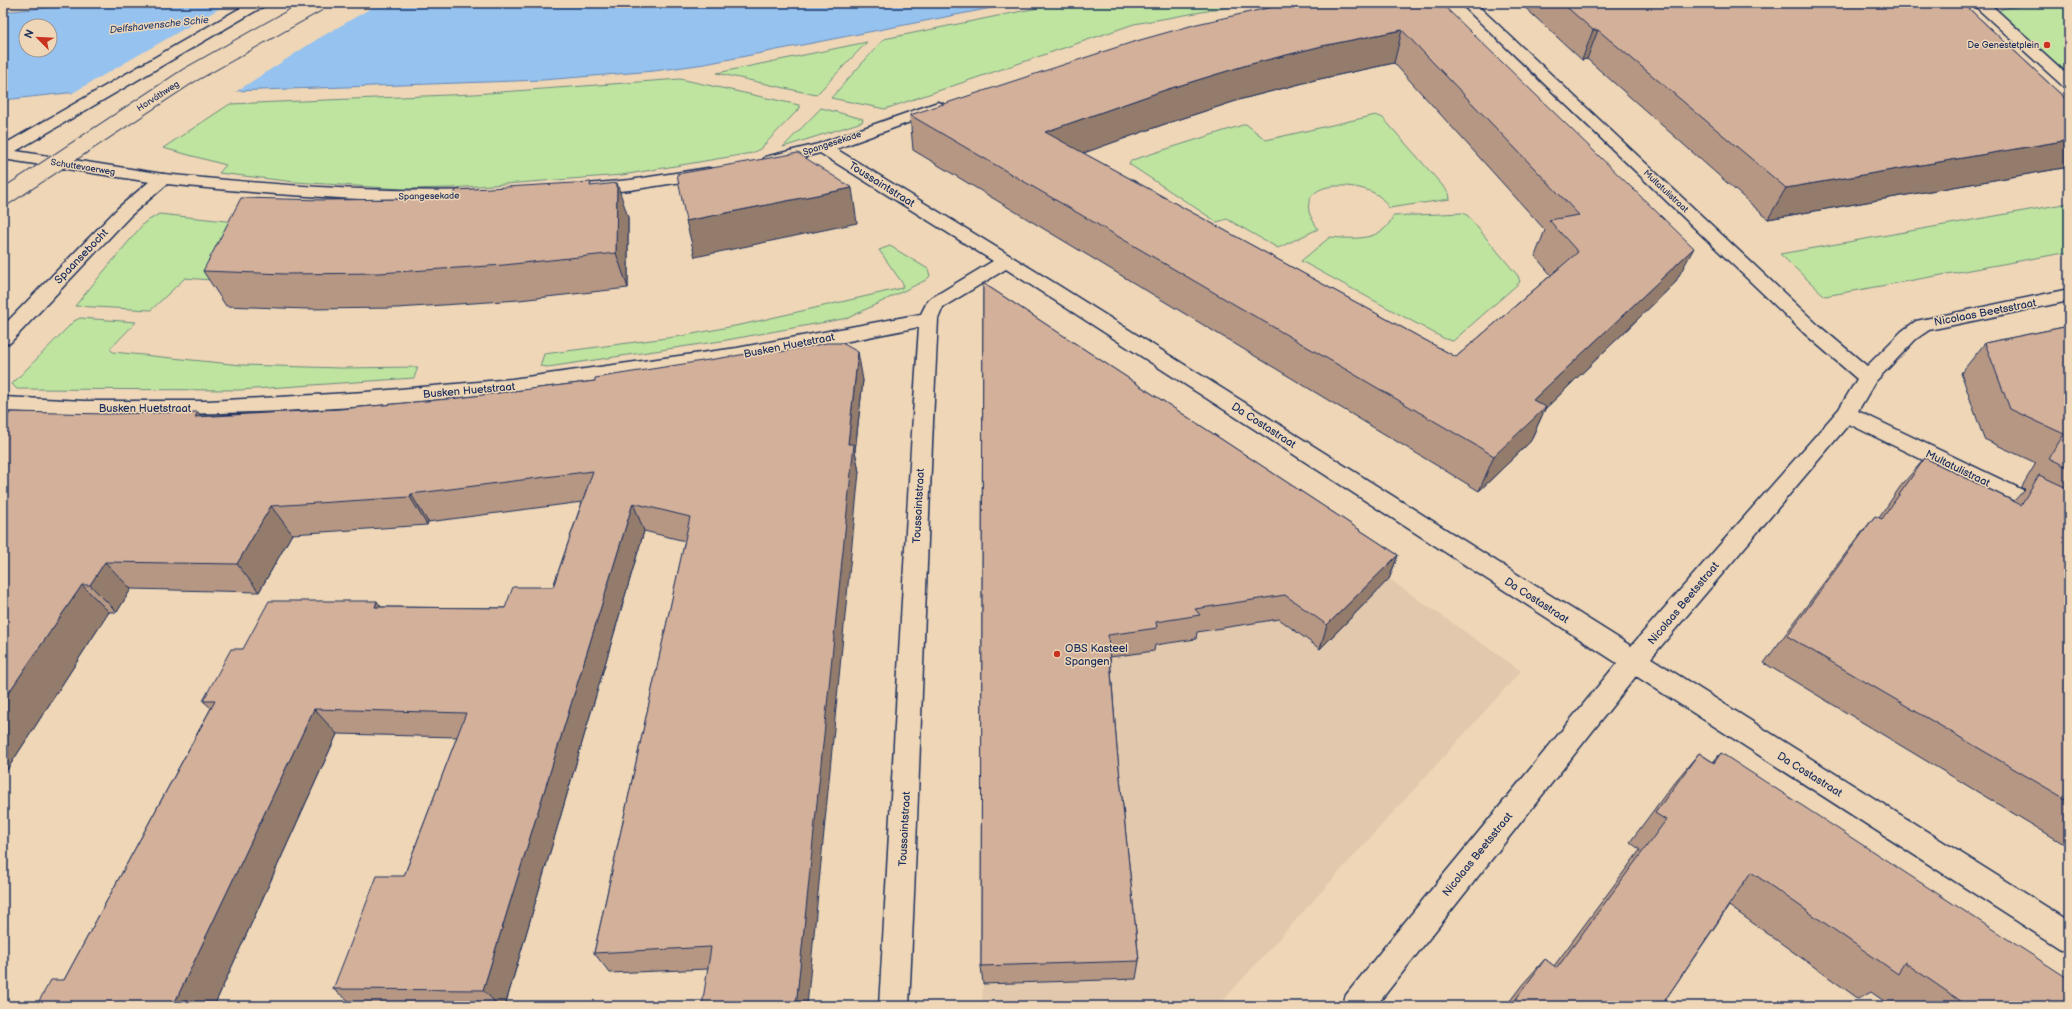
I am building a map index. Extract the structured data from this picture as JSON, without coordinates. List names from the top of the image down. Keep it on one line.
{"streets":{"street":["Horváthweg","Spangesekade","Schuttevaerweg","Toussaintstraat","Multatulistraat","Spaansebocht","Nicolaas Beetsstraat","Busken Huetstraat","Da Costastraat"]},"crossings":[["Spangesekade","Schuttevaerweg"],["Spangesekade","Toussaintstraat"],["Spangesekade","Spaansebocht"],["Schuttevaerweg","Spaansebocht"],["Toussaintstraat","Busken Huetstraat"],["Toussaintstraat","Da Costastraat"],["Multatulistraat","Nicolaas Beetsstraat"],["Nicolaas Beetsstraat","Da Costastraat"]],"water":["Delfshavensche Schie"],"places":["De Genestetplein","OBS Kasteel Spangen"],"north":"top left"}
